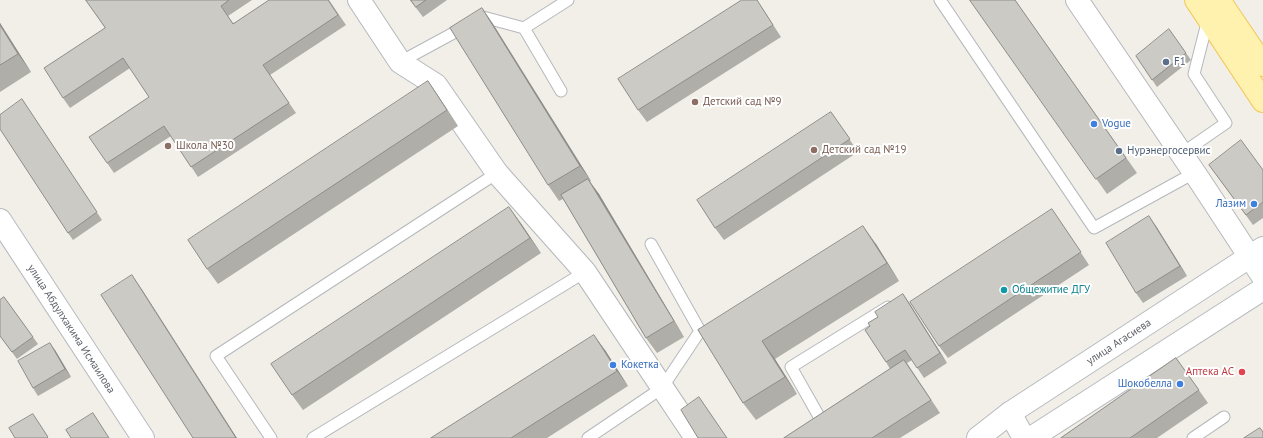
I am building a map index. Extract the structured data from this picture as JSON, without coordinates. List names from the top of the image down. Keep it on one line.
{"streets":{"street":["улица Абдулхакима Исмаилова","улица Агасиева"]},"places":["F1","Детский сад №9","Vogue","Школа №30","Детский сад №19","Нурэнергосервис","Лазим","Общежитие ДГУ","Кокетка","Аптека АС","Шокобелла"]}
